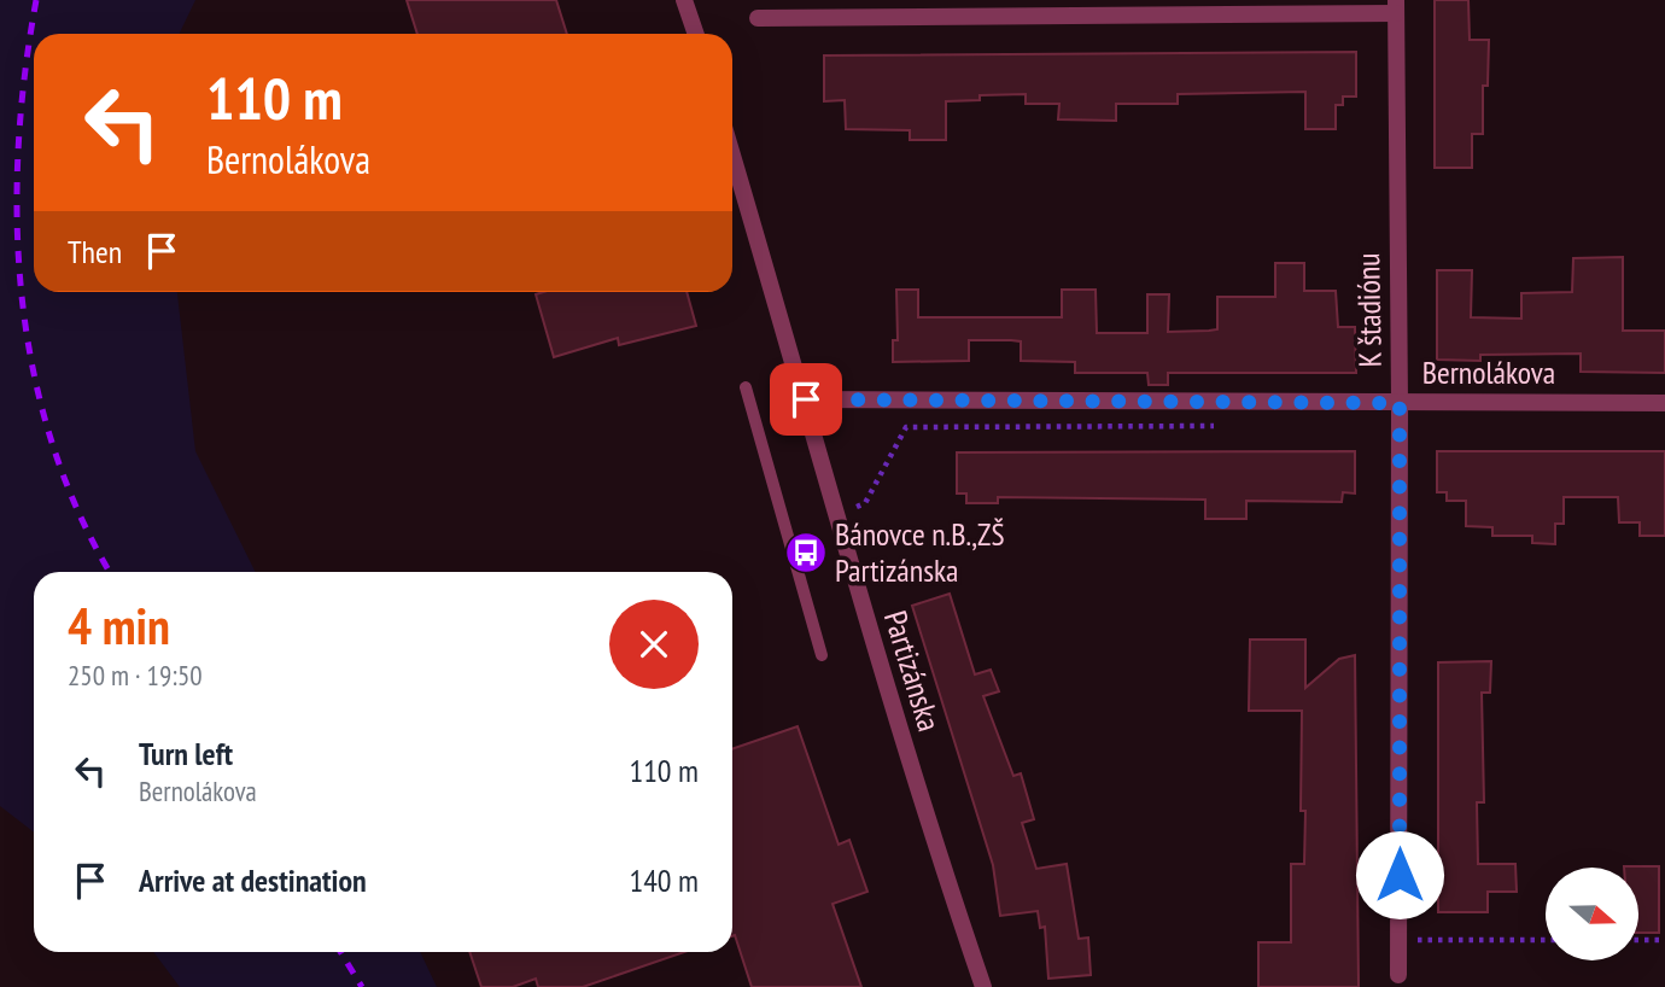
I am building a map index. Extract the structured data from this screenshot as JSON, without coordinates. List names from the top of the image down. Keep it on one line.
{"streets":{"street":["K štadiónu","Bernolákova","Partizánska"]},"crossings":[["K štadiónu","Bernolákova"],["Bernolákova","Partizánska"]],"places":{"bus stop":["Bánovce n.B.,ZŠ Partizánska"]},"north":"right","page":{"turn":["110 m","Bernolákova"],"then":"Then","heading":["4 min","250 m · 19:50"],"list":[{"name":"Turn left","note":"Bernolákova","value":"110 m"},{"name":"Arrive at destination","value":"140 m"}]}}
